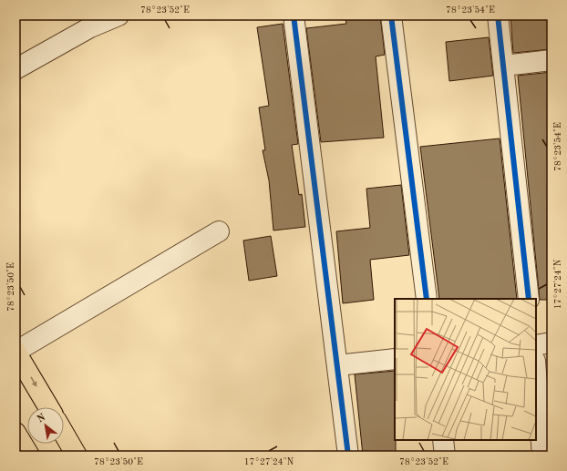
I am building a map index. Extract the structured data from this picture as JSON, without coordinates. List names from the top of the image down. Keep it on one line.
{"north":"top left","coordinates":["78°23'52\"E","78°23'54\"E","17°27'24\"N","78°23'50\"E"]}
